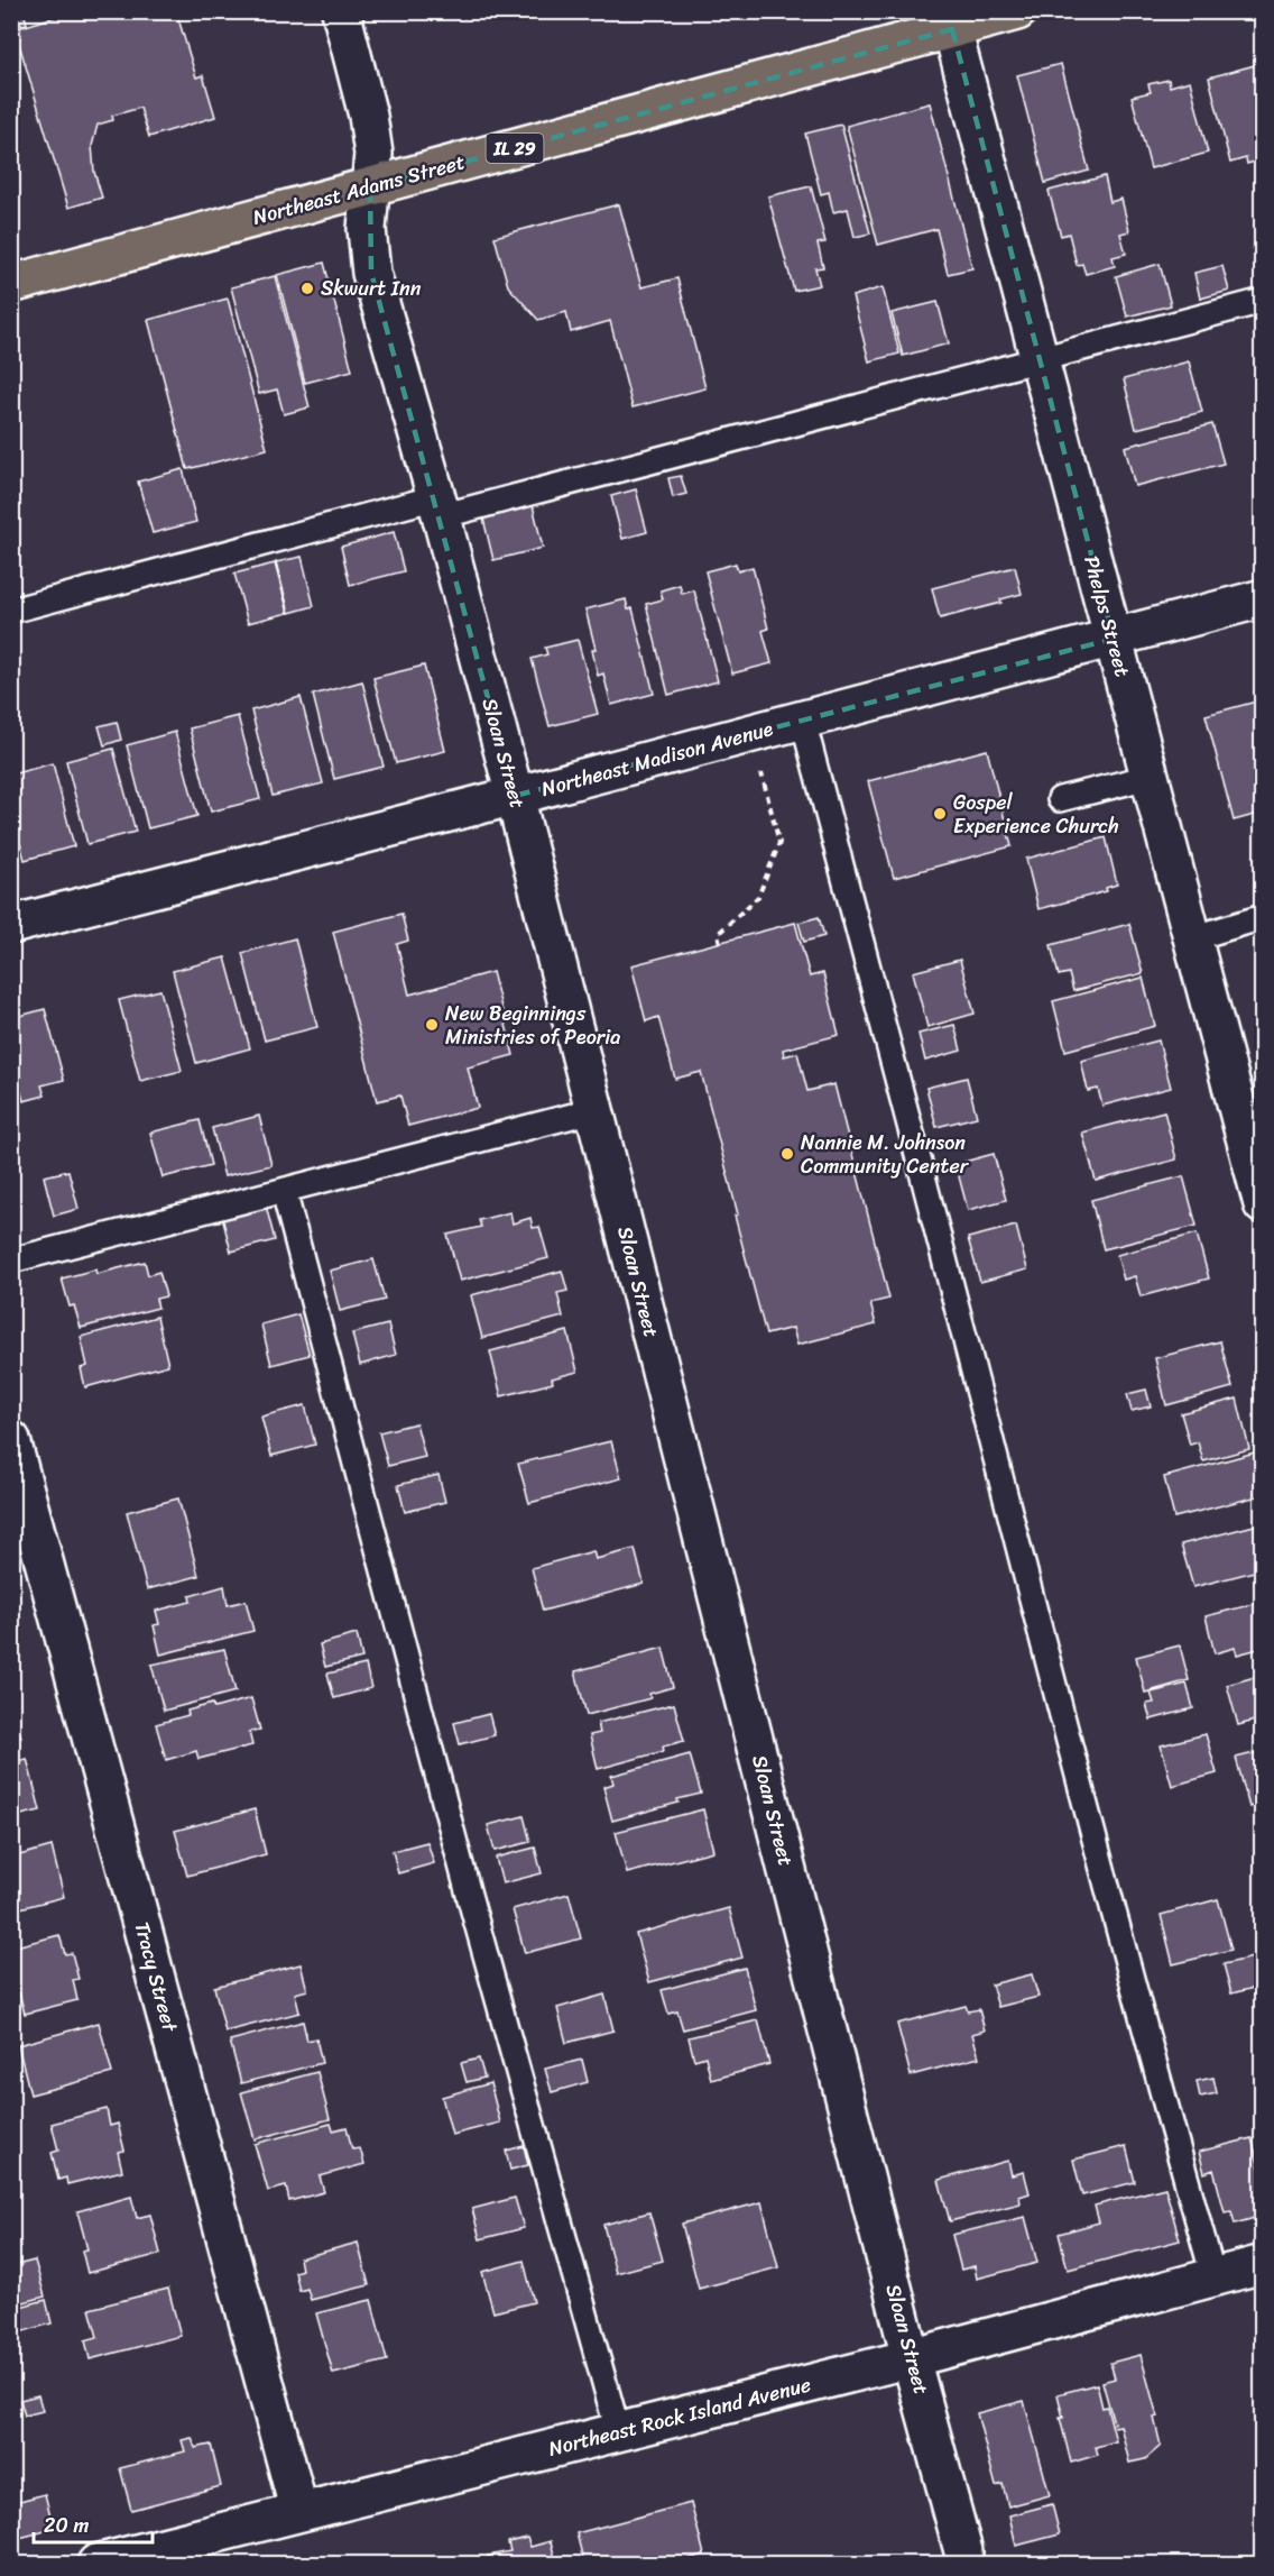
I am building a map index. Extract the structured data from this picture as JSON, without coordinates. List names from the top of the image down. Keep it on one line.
{"streets":{"main road":["IL 29","Northeast Adams Street"],"street":["Phelps Street","Sloan Street","Northeast Madison Avenue","Tracy Street","Northeast Rock Island Avenue"]},"crossings":[["Northeast Adams Street","Phelps Street"],["Northeast Adams Street","Sloan Street"],["Phelps Street","Northeast Madison Avenue"],["Sloan Street","Northeast Madison Avenue"],["Sloan Street","Northeast Rock Island Avenue"],["Tracy Street","Northeast Rock Island Avenue"]],"places":["Skwurt Inn","Gospel Experience Church","New Beginnings Ministries of Peoria","Nannie M. Johnson Community Center"],"scale_bar":"20 m"}
